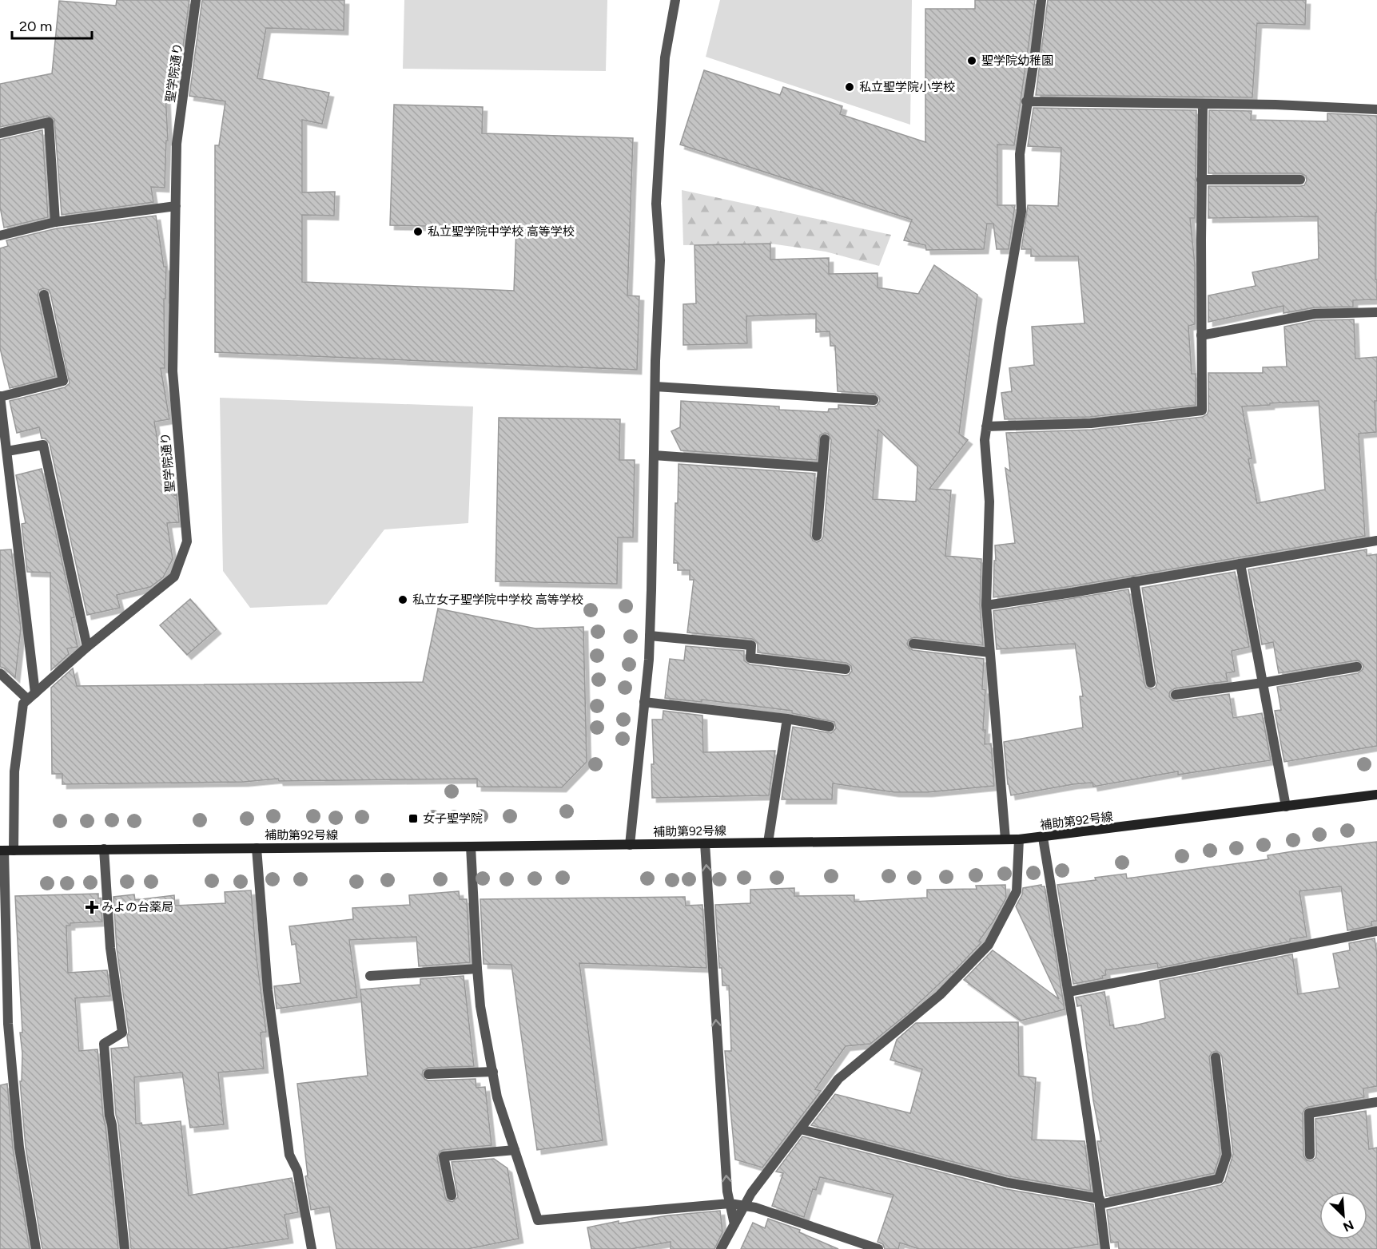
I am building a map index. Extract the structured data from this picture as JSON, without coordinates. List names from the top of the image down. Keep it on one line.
{"streets":{"street":["聖学院通り","補助第92号線"]},"places":{"other":["聖学院幼稚園","私立聖学院小学校","私立聖学院中学校 高等学校","私立女子聖学院中学校 高等学校"],"transit":["女子聖学院"],"health":["みよの台薬局"]},"scale_bar":"20 m","north":"bottom right"}
